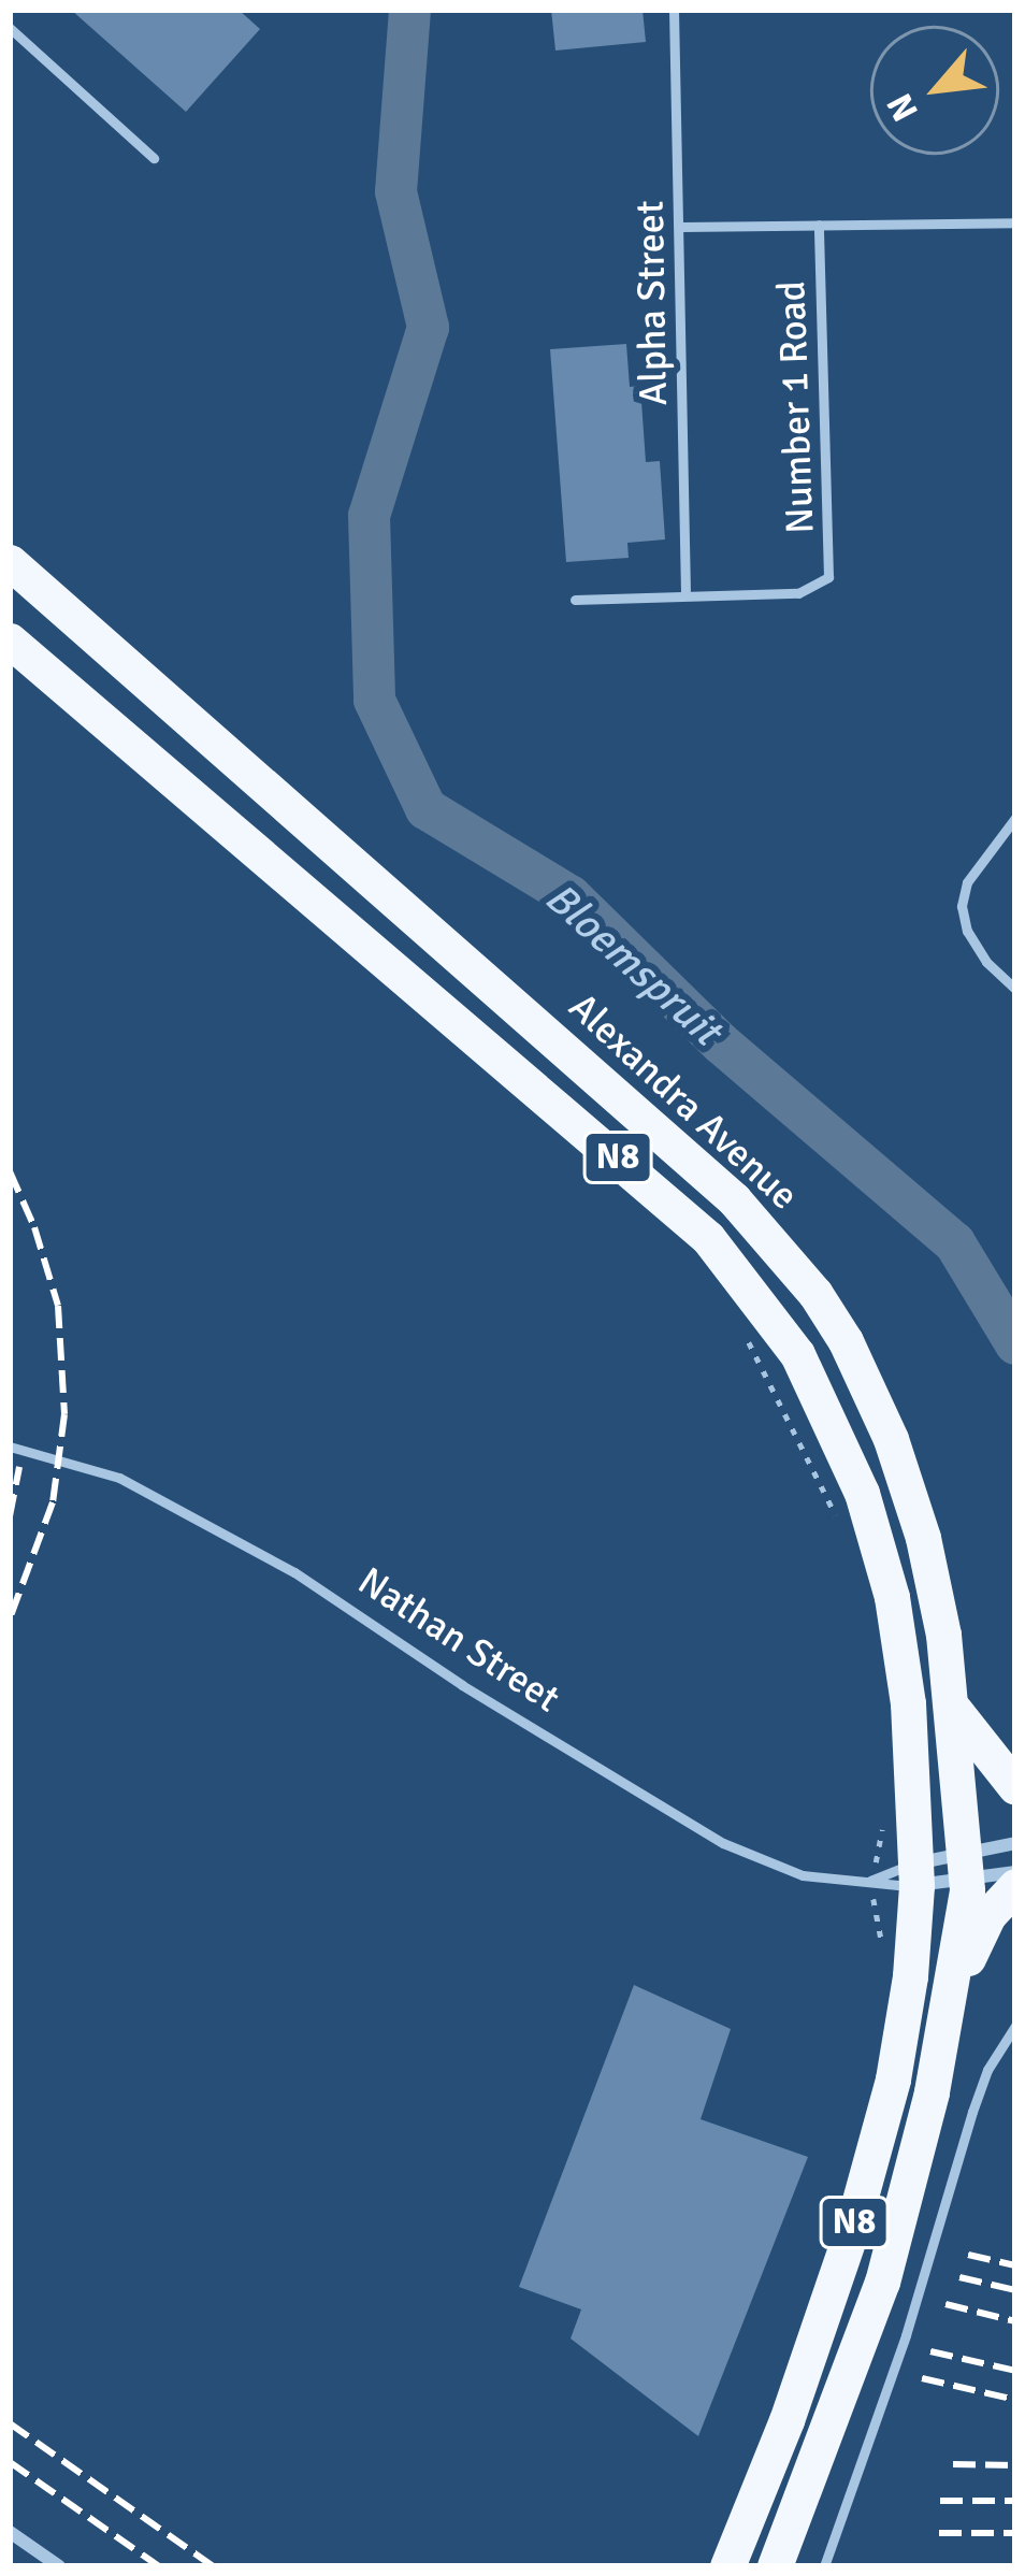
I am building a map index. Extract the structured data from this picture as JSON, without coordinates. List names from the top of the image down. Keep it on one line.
{"streets":{"highway":["Alexandra Avenue","N8"],"street":["Nathan Street"],"lane":["Alpha Street","Number 1 Road"]},"crossings":[["Alpha Street","Number 1 Road"],["Alexandra Avenue","Nathan Street"],["N8","Nathan Street"]],"water":["Bloemspruit"],"north":"bottom left"}
